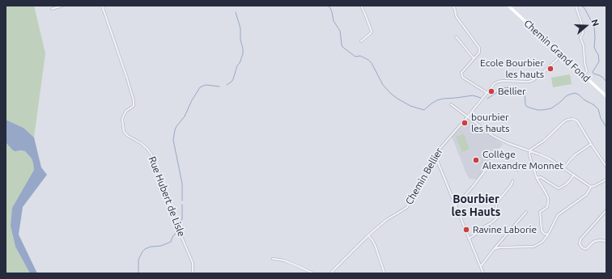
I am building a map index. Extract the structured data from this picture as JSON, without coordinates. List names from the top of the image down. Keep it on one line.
{"streets":{"street":["Chemin Grand Fond","Chemin Bellier","Rue Hubert de Lisle"]},"crossings":[["Chemin Grand Fond","Chemin Bellier"]],"districts":["Bourbier les Hauts"],"places":["Ecole Bourbier les hauts","Bellier","bourbier les hauts","Collège Alexandre Monnet","Ravine Laborie"],"north":"right"}
